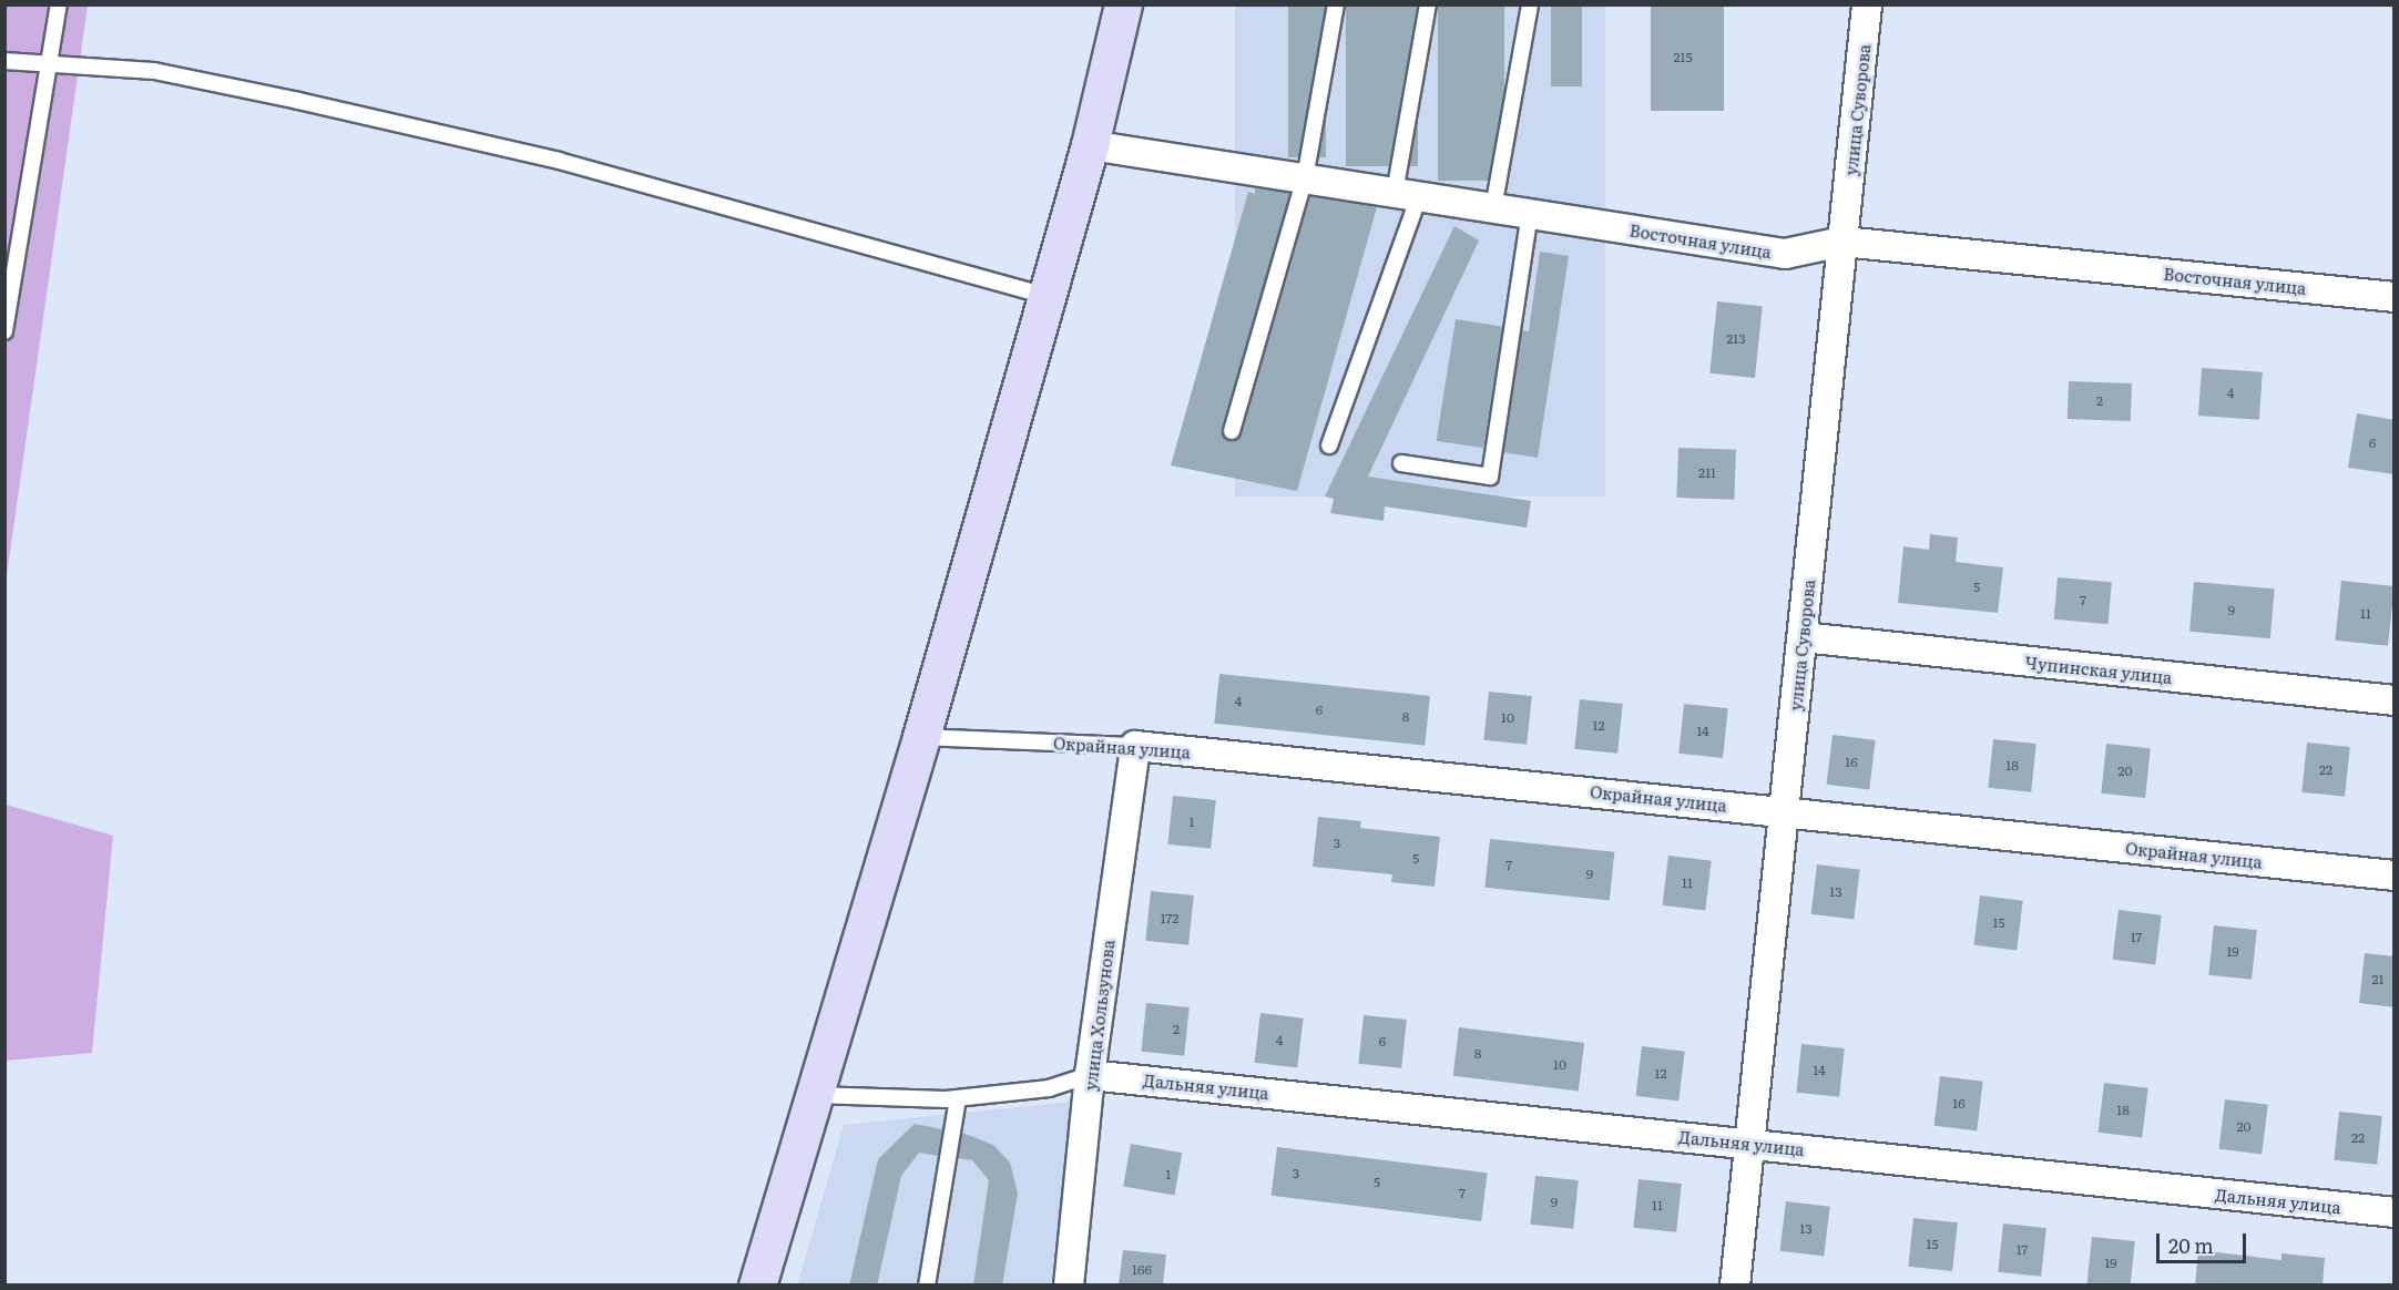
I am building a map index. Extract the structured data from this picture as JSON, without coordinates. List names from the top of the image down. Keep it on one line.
{"streets":{"street":["улица Суворова","Восточная улица","Чупинская улица","Окрайная улица","улица Хользунова","Дальняя улица"]},"crossings":[["улица Суворова","Восточная улица"],["улица Суворова","Чупинская улица"],["улица Суворова","Окрайная улица"],["улица Суворова","Дальняя улица"],["Окрайная улица","улица Хользунова"],["улица Хользунова","Дальняя улица"]],"house_numbers":["215","213","4","2","6","211","5","7","9","11","4","6","8","10","12","14","16","18","22","20","1","3","5","7","9","11","13","172","15","17","19","21","2","4","6","8","10","14","12","16","18","20","22","3","1","5","7","9","11","13","15","17","19","166"],"scale_bar":"20 m"}
